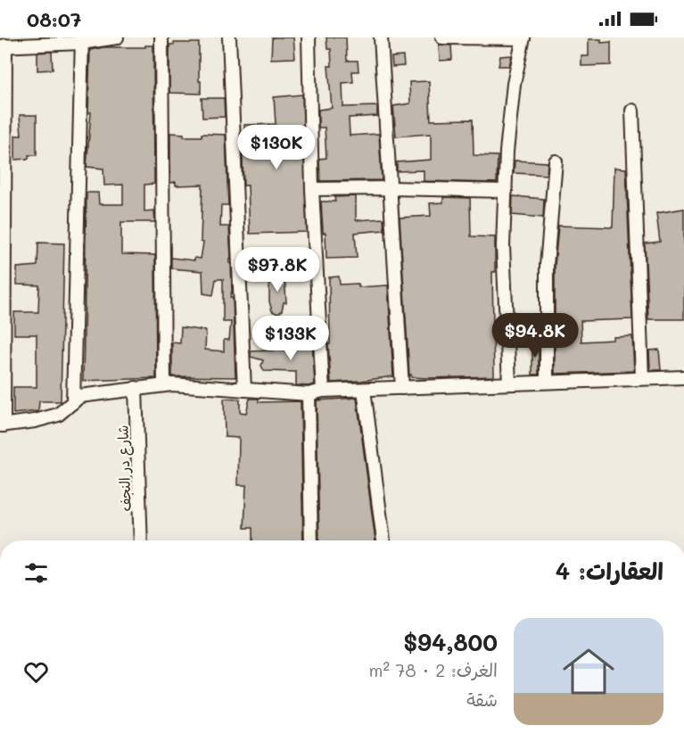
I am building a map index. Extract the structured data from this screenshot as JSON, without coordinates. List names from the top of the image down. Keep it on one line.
{"streets":{"street":["شارع در النجف"]},"page":{"status":"08:07","price":["$130K","$97.8K","$94.8K","$133K"],"heading":"العقارات: 4","list":[{"name":"$94,800","note":"الغرف: 2 · 78 m² · شقة"}]}}
